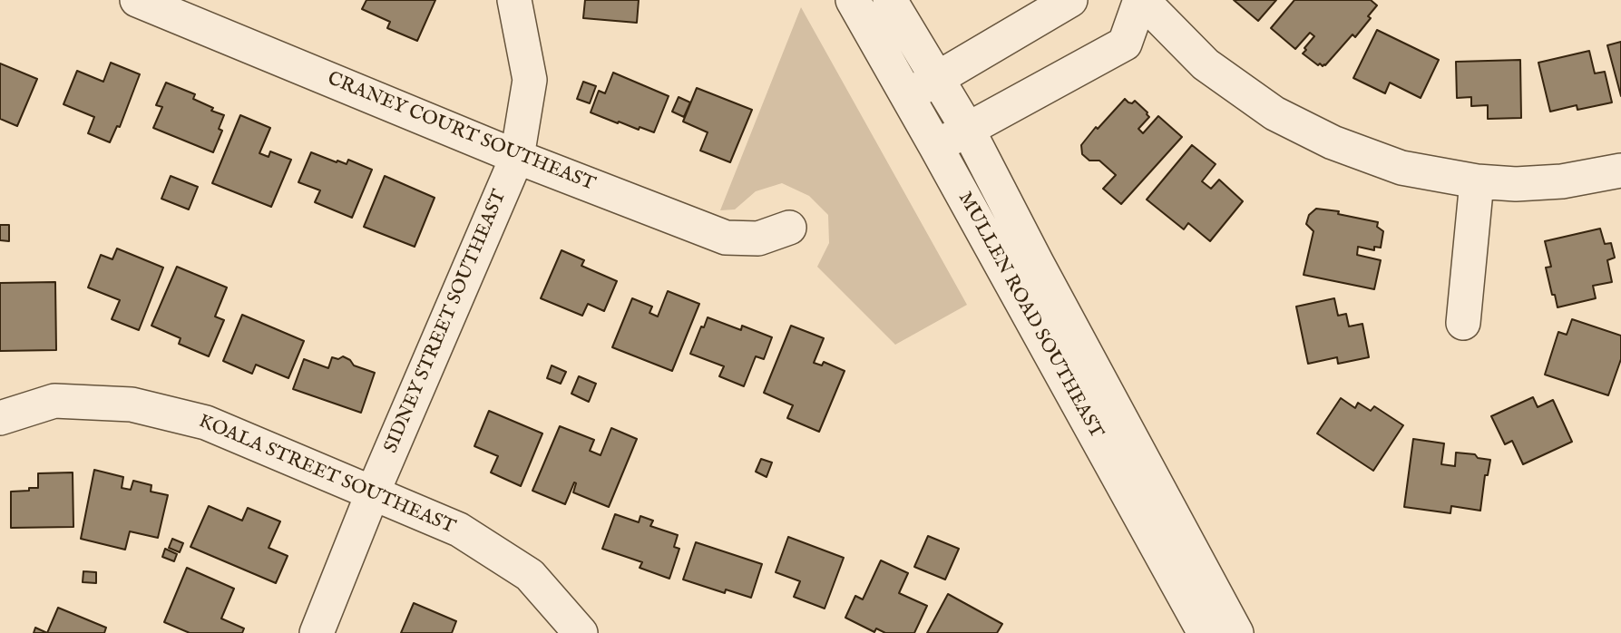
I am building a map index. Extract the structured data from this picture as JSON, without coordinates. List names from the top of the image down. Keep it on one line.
{"streets":{"street":["CRANEY COURT SOUTHEAST","MULLEN ROAD SOUTHEAST","SIDNEY STREET SOUTHEAST","KOALA STREET SOUTHEAST"]},"crossings":[["CRANEY COURT SOUTHEAST","SIDNEY STREET SOUTHEAST"],["SIDNEY STREET SOUTHEAST","KOALA STREET SOUTHEAST"]]}
